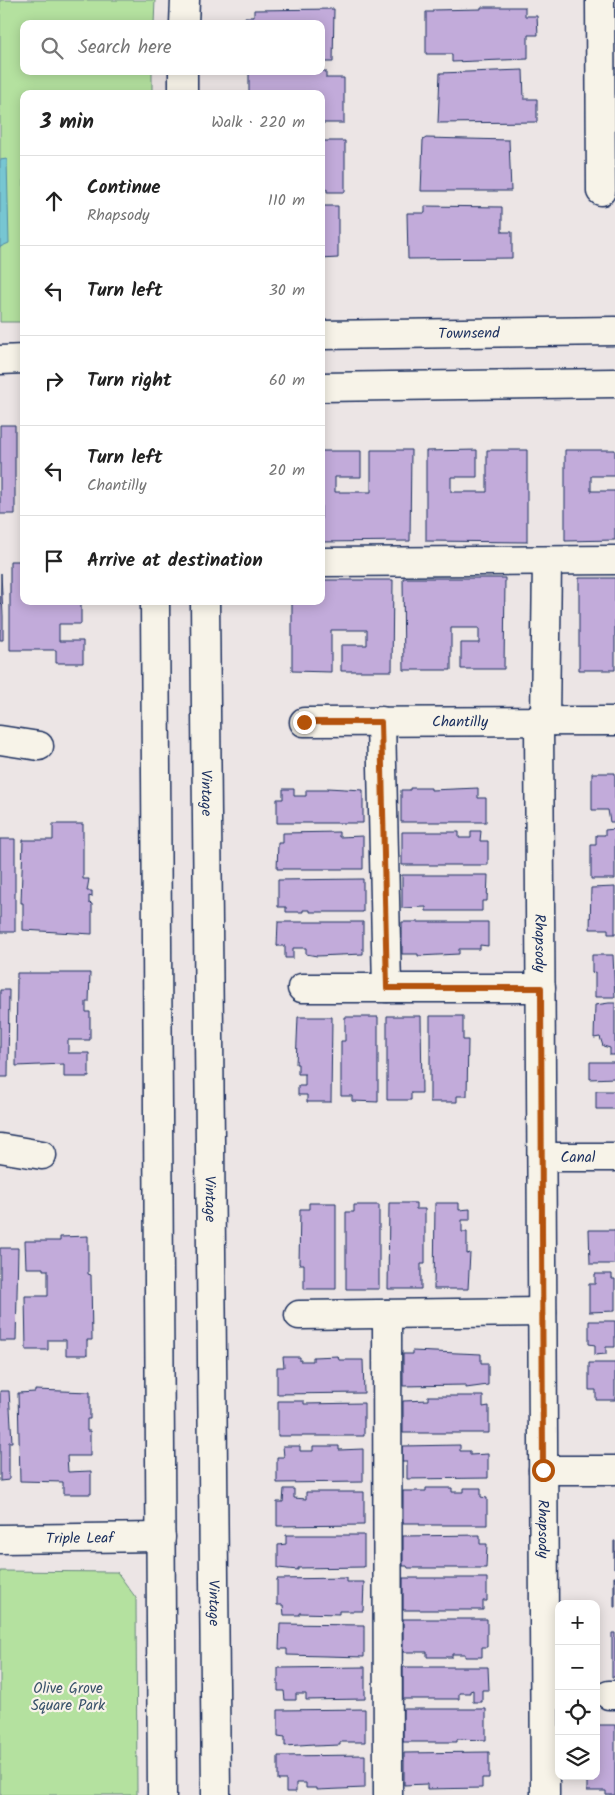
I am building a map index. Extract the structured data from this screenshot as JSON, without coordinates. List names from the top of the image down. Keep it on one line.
{"streets":{"street":["Townsend","Chantilly","Vintage","Rhapsody","Canal","Triple Leaf"]},"crossings":[["Chantilly","Rhapsody"],["Rhapsody","Canal"]],"parks":["Olive Grove Square Park"],"page":{"search":"Search here","heading":["3 min","Walk · 220 m"],"list":[["Continue","Rhapsody","110 m"],["Turn left","30 m"],["Turn right","60 m"],["Turn left","Chantilly","20 m"],"Arrive at destination"],"map_buttons":["+","−"]}}
